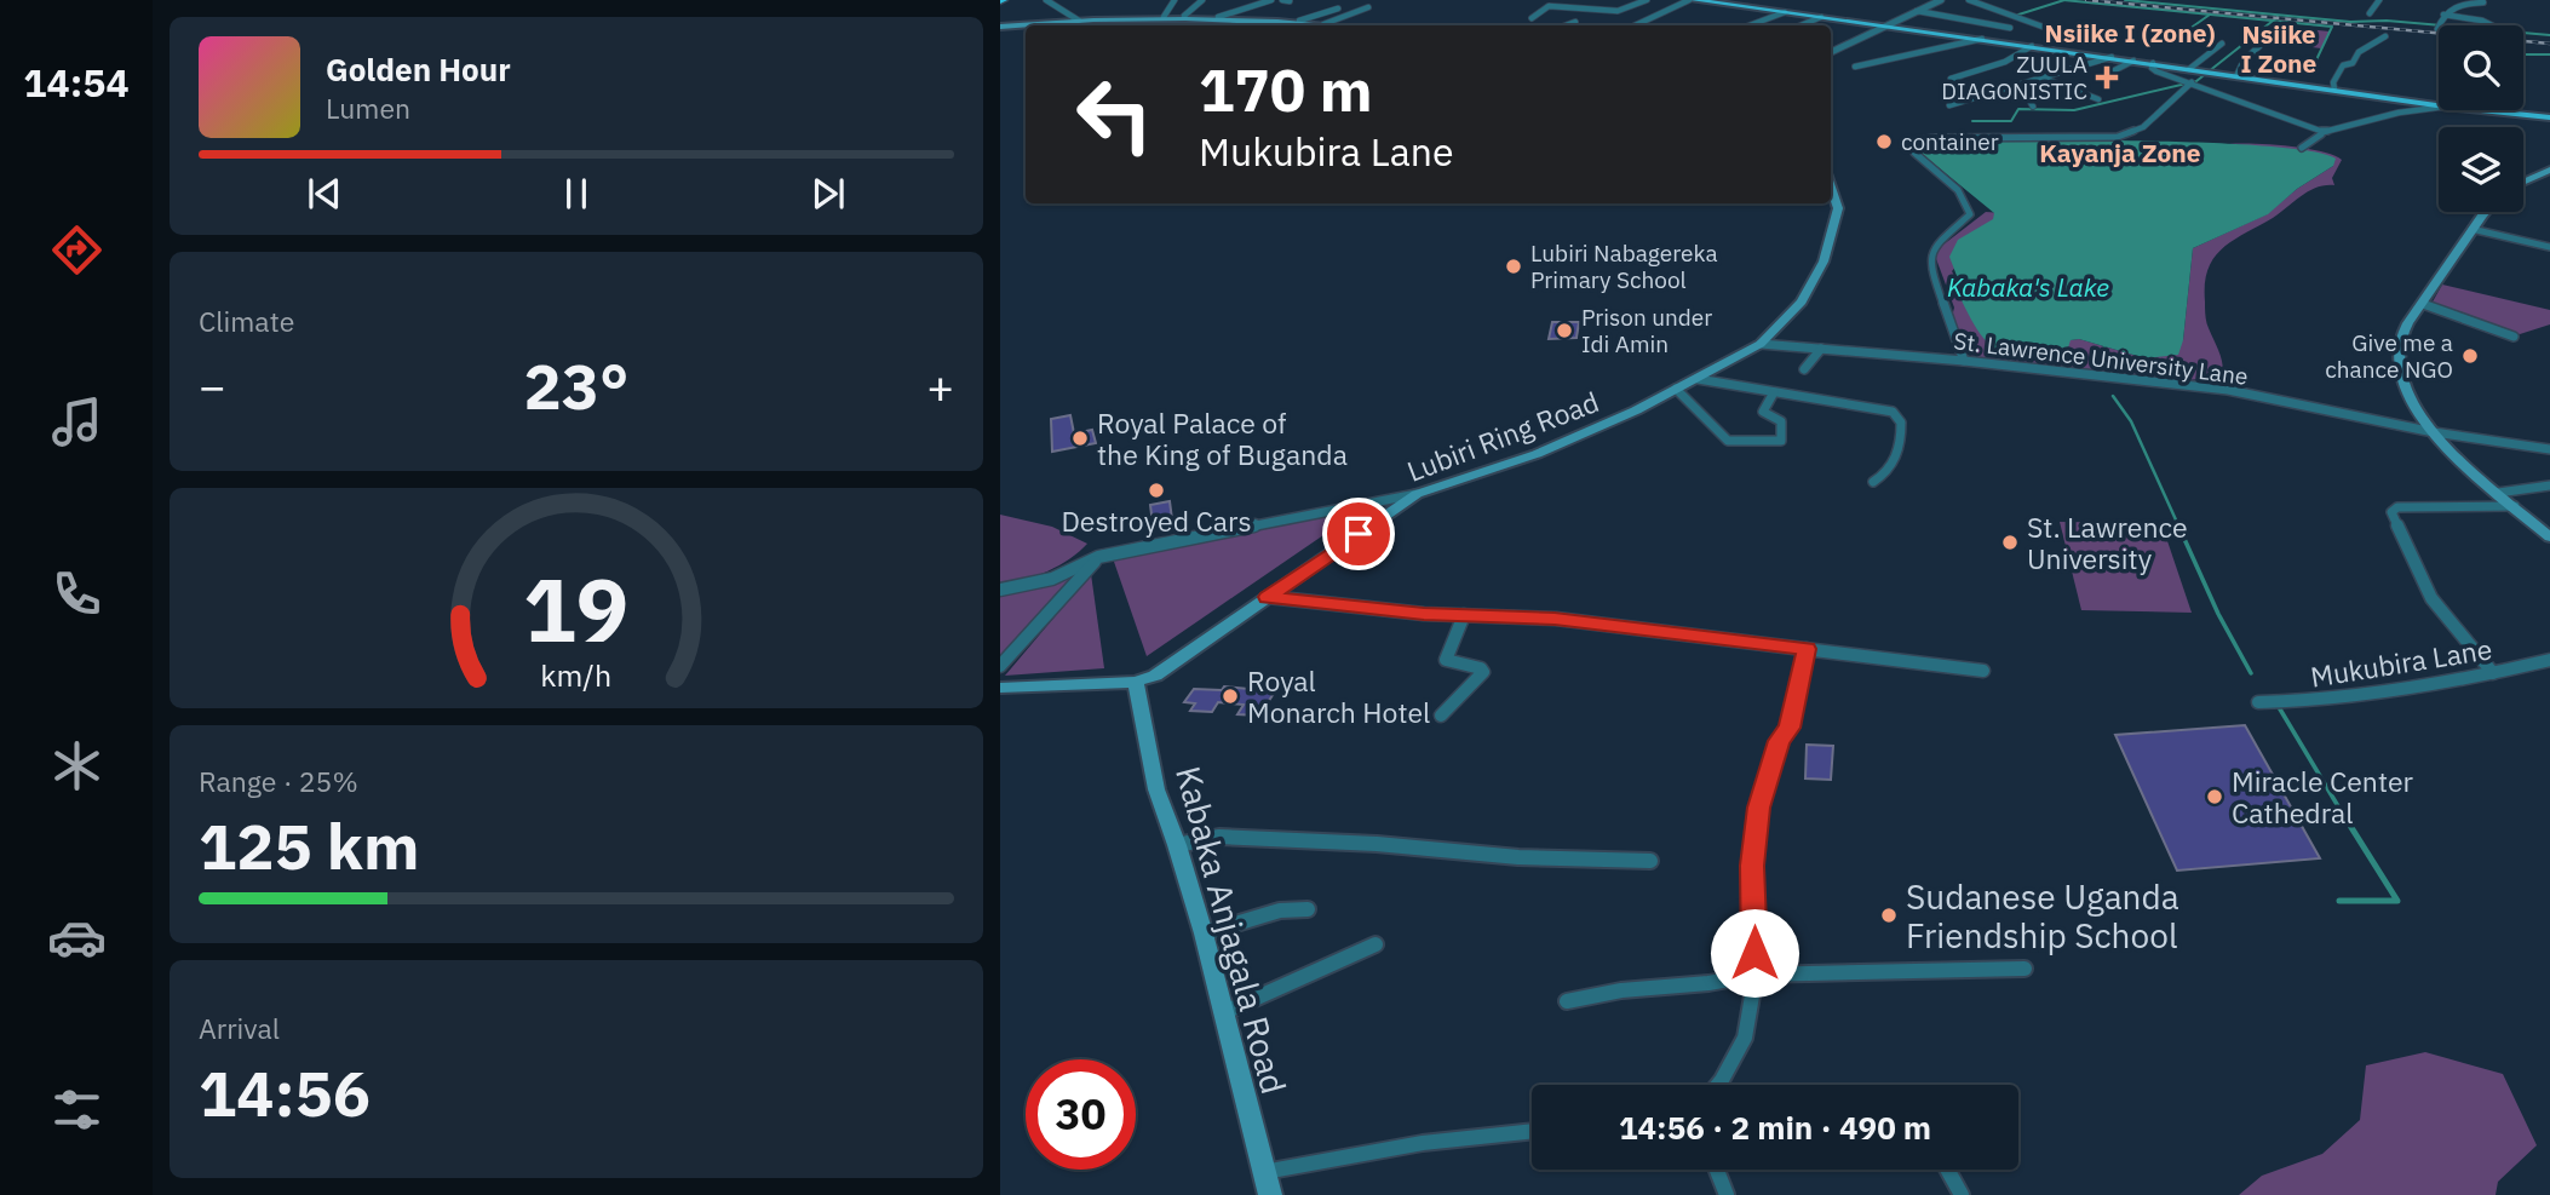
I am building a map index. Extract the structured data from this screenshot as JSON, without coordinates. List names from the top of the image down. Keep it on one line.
{"streets":{"main road":["Lubiri Ring Road","Kabaka Anjagala Road"],"street":["St. Lawrence University Lane","Mukubira Lane"]},"crossings":[["St. Lawrence University Lane","Lubiri Ring Road"],["Lubiri Ring Road","Kabaka Anjagala Road"]],"districts":["Nsiike I (zone)","Nsiike I Zone","Kayanja Zone"],"water":["Kabaka's Lake"],"places":{"health":["ZUULA DIAGONISTIC"],"other":["container","Lubiri Nabagereka Primary School","Prison under Idi Amin","Give me a chance NGO","Royal Palace of the King of Buganda","Destroyed Cars","St. Lawrence University","Royal Monarch Hotel","Miracle Center Cathedral","Sudanese Uganda Friendship School"]},"page":{"tabs":"14:54","turn":["170 m","Mukubira Lane"],"song":["Golden Hour","Lumen"],"tile":["Climate",["Range · 25%","125 km"],["Arrival","14:56"]],"heat":["−","23°","+"],"limit":"30","trip":"14:56 · 2 min · 490 m","gauge":["19","km/h"]}}
